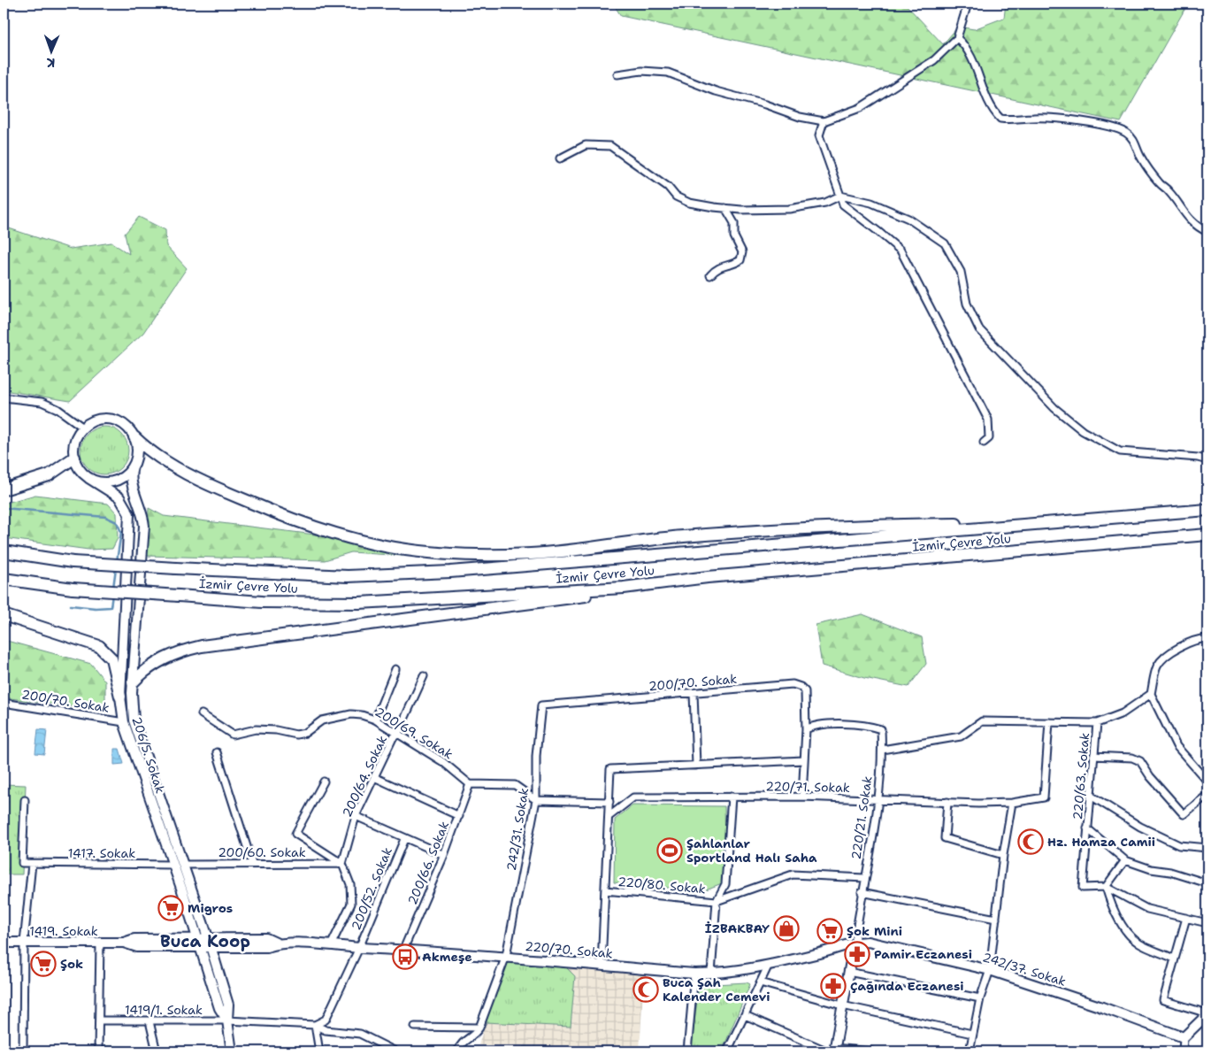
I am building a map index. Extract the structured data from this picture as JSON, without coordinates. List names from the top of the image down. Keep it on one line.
{"streets":{"highway":["İzmir Çevre Yolu"],"main road":["206/5. Sokak","220/21. Sokak","1419. Sokak","220/70. Sokak","242/37. Sokak"],"street":["200/70. Sokak","200/69. Sokak","200/64. Sokak","220/63. Sokak","220/71. Sokak","242/31. Sokak","200/60. Sokak","1417. Sokak","200/66. Sokak","220/80. Sokak","200/52. Sokak","1419/1. Sokak"]},"crossings":[["200/70. Sokak","206/5. Sokak"],["200/70. Sokak","220/21. Sokak"],["200/70. Sokak","242/31. Sokak"],["200/69. Sokak","200/64. Sokak"],["200/69. Sokak","200/66. Sokak"],["206/5. Sokak","200/60. Sokak"],["206/5. Sokak","1417. Sokak"],["206/5. Sokak","1419. Sokak"],["206/5. Sokak","220/70. Sokak"],["206/5. Sokak","1419/1. Sokak"],["200/64. Sokak","200/60. Sokak"],["220/71. Sokak","220/21. Sokak"],["220/71. Sokak","220/80. Sokak"],["220/21. Sokak","220/80. Sokak"],["220/21. Sokak","220/70. Sokak"],["220/21. Sokak","242/37. Sokak"],["242/31. Sokak","220/70. Sokak"],["200/66. Sokak","220/70. Sokak"],["220/80. Sokak","220/70. Sokak"],["200/52. Sokak","220/70. Sokak"],["1419. Sokak","220/70. Sokak"],["220/70. Sokak","242/37. Sokak"]],"districts":["Buca Koop"],"places":{"mosque":["Hz. Hamza Camii","Buca Şah Kalender Cemevi"],"sports":["Şahlanlar Sportland Halı Saha"],"supermarket":["Migros","Şok Mini","Şok"],"shop":["İZBAKBAY"],"pharmacy":["Pamir Eczanesi","Çağında Eczanesi"],"bus stop":["Akmeşe"]},"north":"bottom"}
